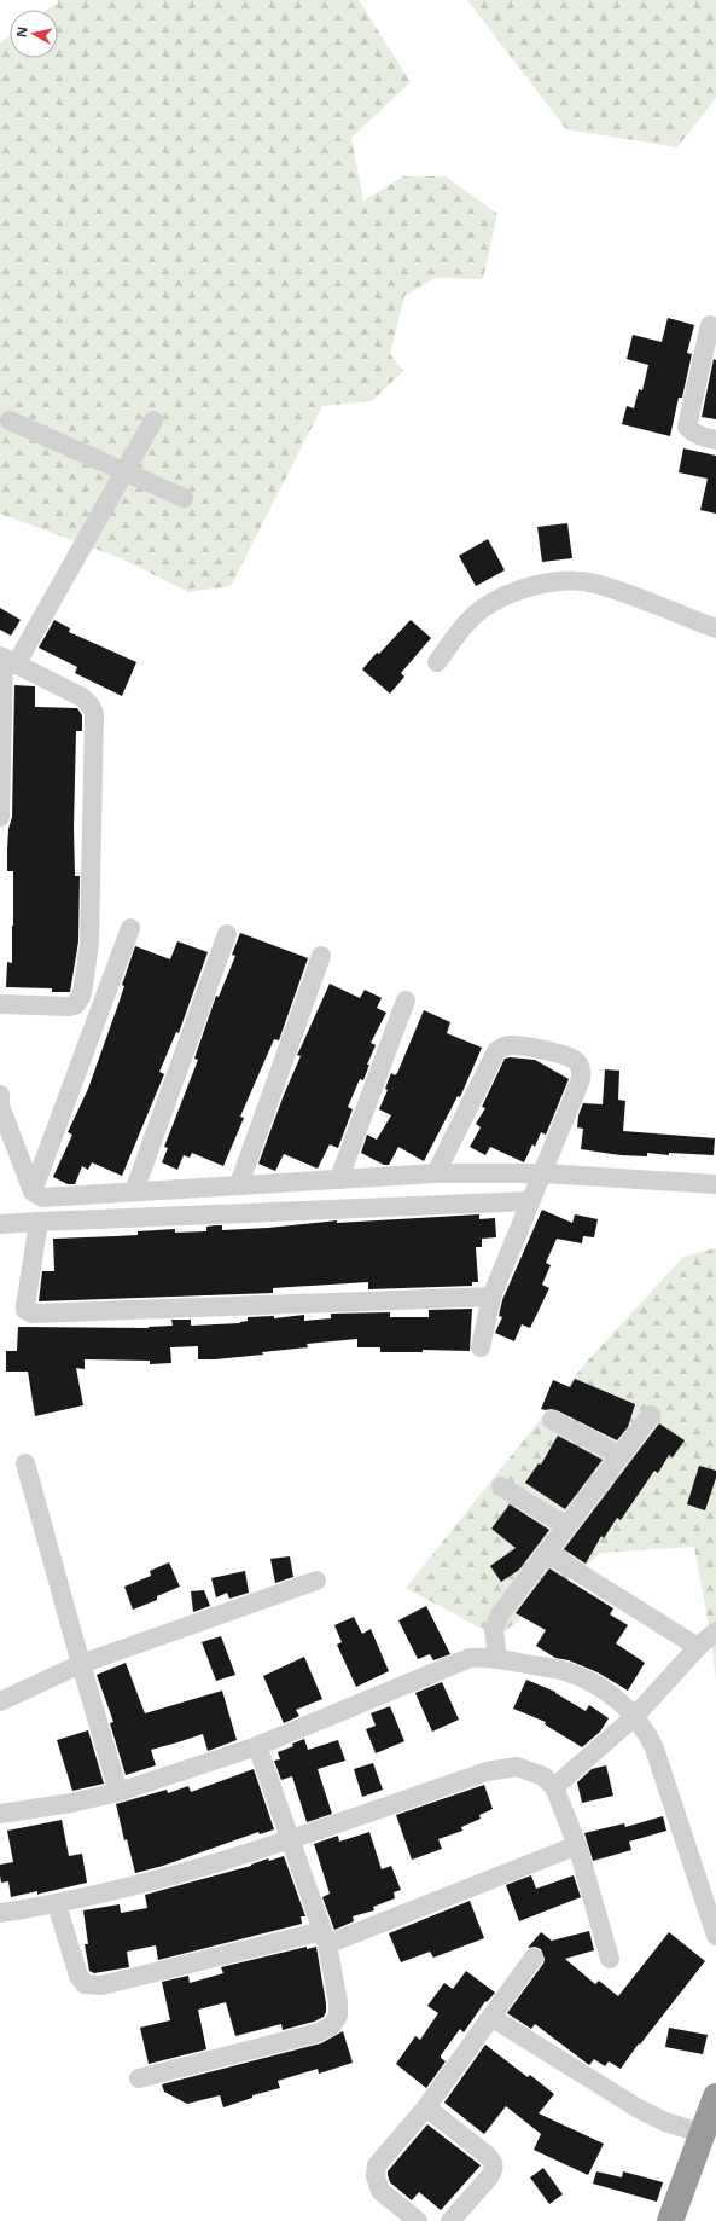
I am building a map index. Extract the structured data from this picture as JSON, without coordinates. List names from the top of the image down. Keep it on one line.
{"north":"left"}
